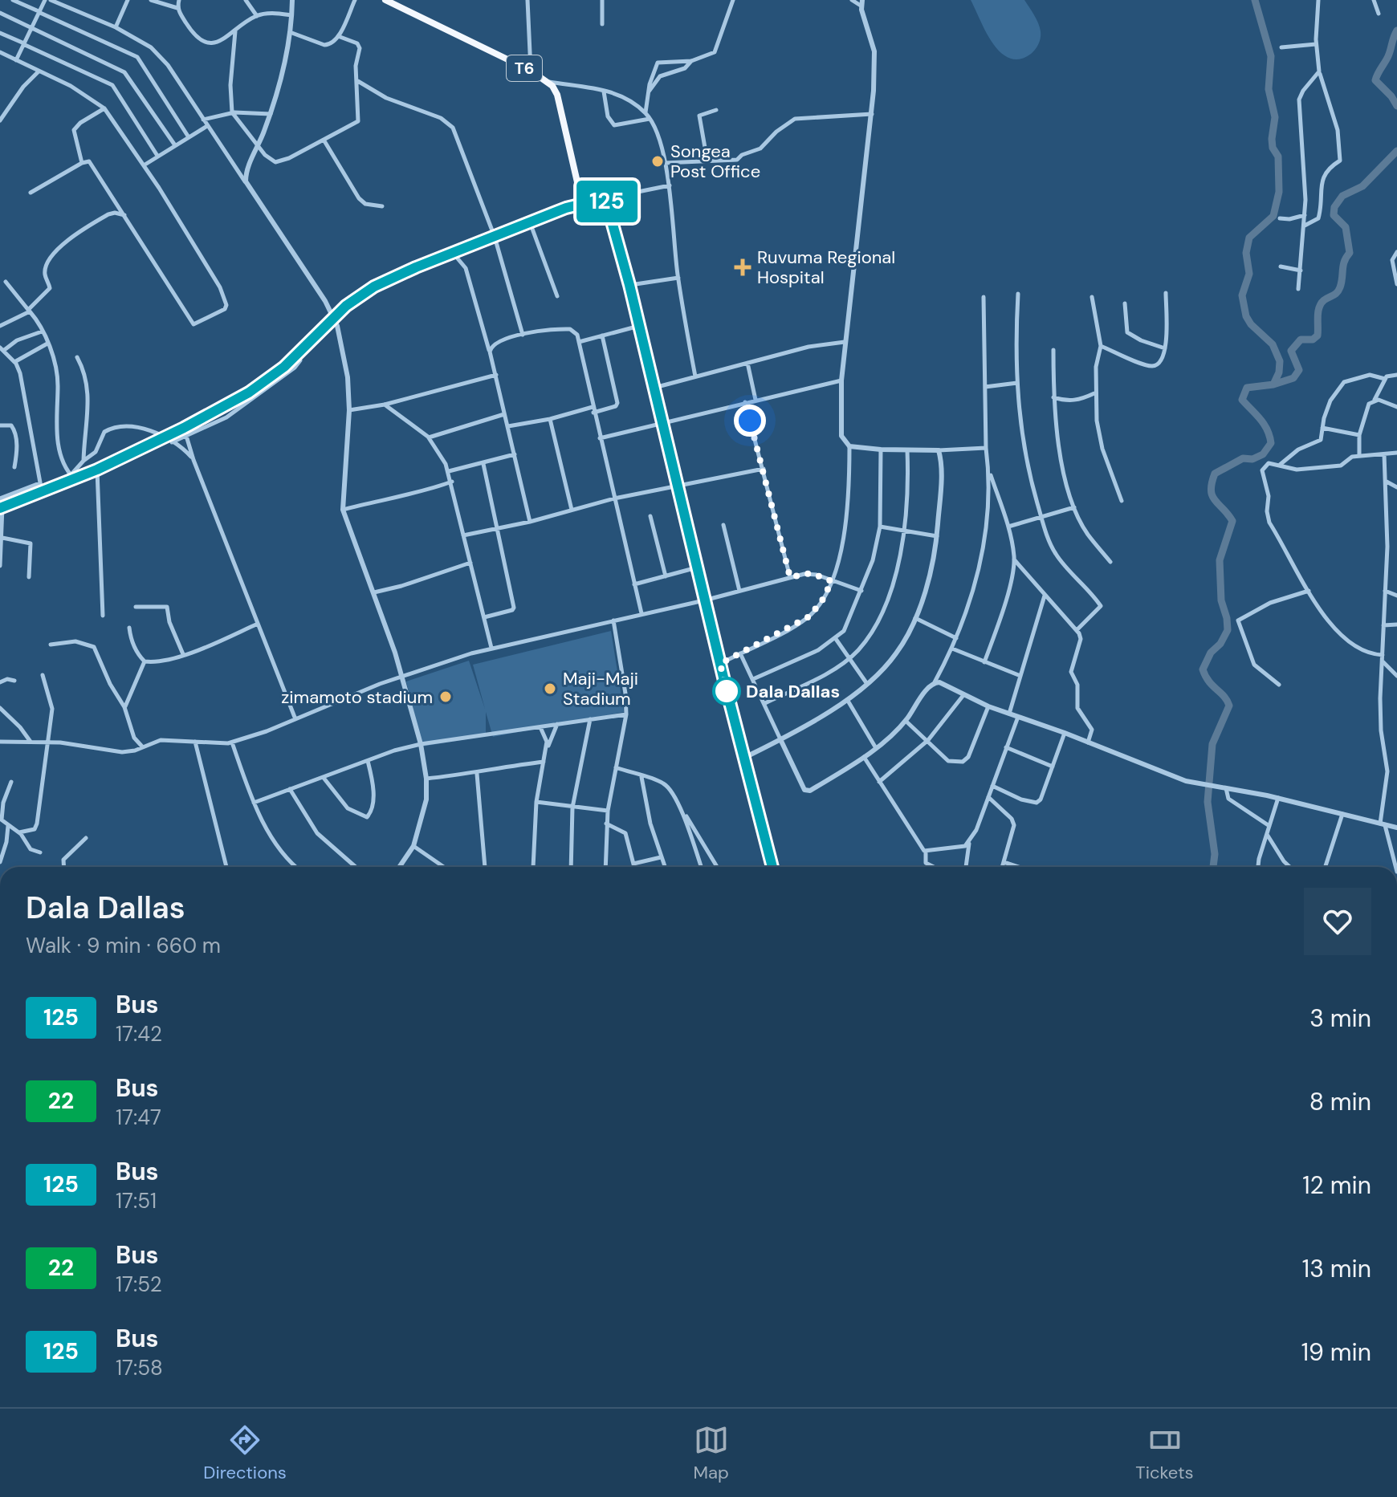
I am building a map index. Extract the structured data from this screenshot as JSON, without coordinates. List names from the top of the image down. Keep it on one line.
{"streets":{"highway":["T6"]},"places":{"other":["Songea Post Office","Maji-Maji Stadium","Dala Dallas","zimamoto stadium"],"health":["Ruvuma Regional Hospital"]},"lines":["bus line 125"],"page":{"on_map":"125","heading":["Dala Dallas","Walk · 9 min · 660 m"],"list":[{"mark":"125","name":"Bus","note":"17:42","value":"3 min"},{"mark":"22","name":"Bus","note":"17:47","value":"8 min"},{"mark":"125","name":"Bus","note":"17:51","value":"12 min"},{"mark":"22","name":"Bus","note":"17:52","value":"13 min"},{"mark":"125","name":"Bus","note":"17:58","value":"19 min"}],"tabs":["Directions","Map","Tickets"]}}
